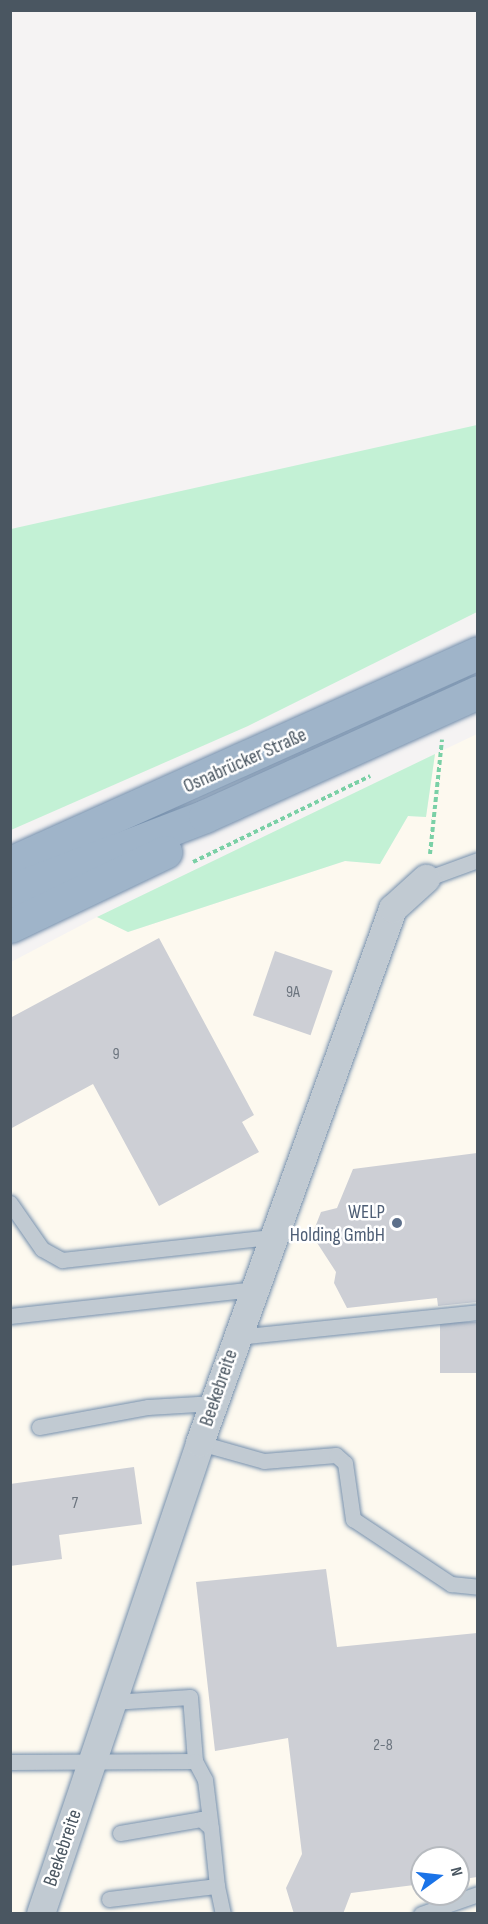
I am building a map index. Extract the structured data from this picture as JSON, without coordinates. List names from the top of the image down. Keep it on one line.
{"streets":{"highway":["Osnabrücker Straße"],"street":["Beekebreite"]},"places":["WELP Holding GmbH"],"house_numbers":["9A","9","7","2-8"],"north":"right"}
